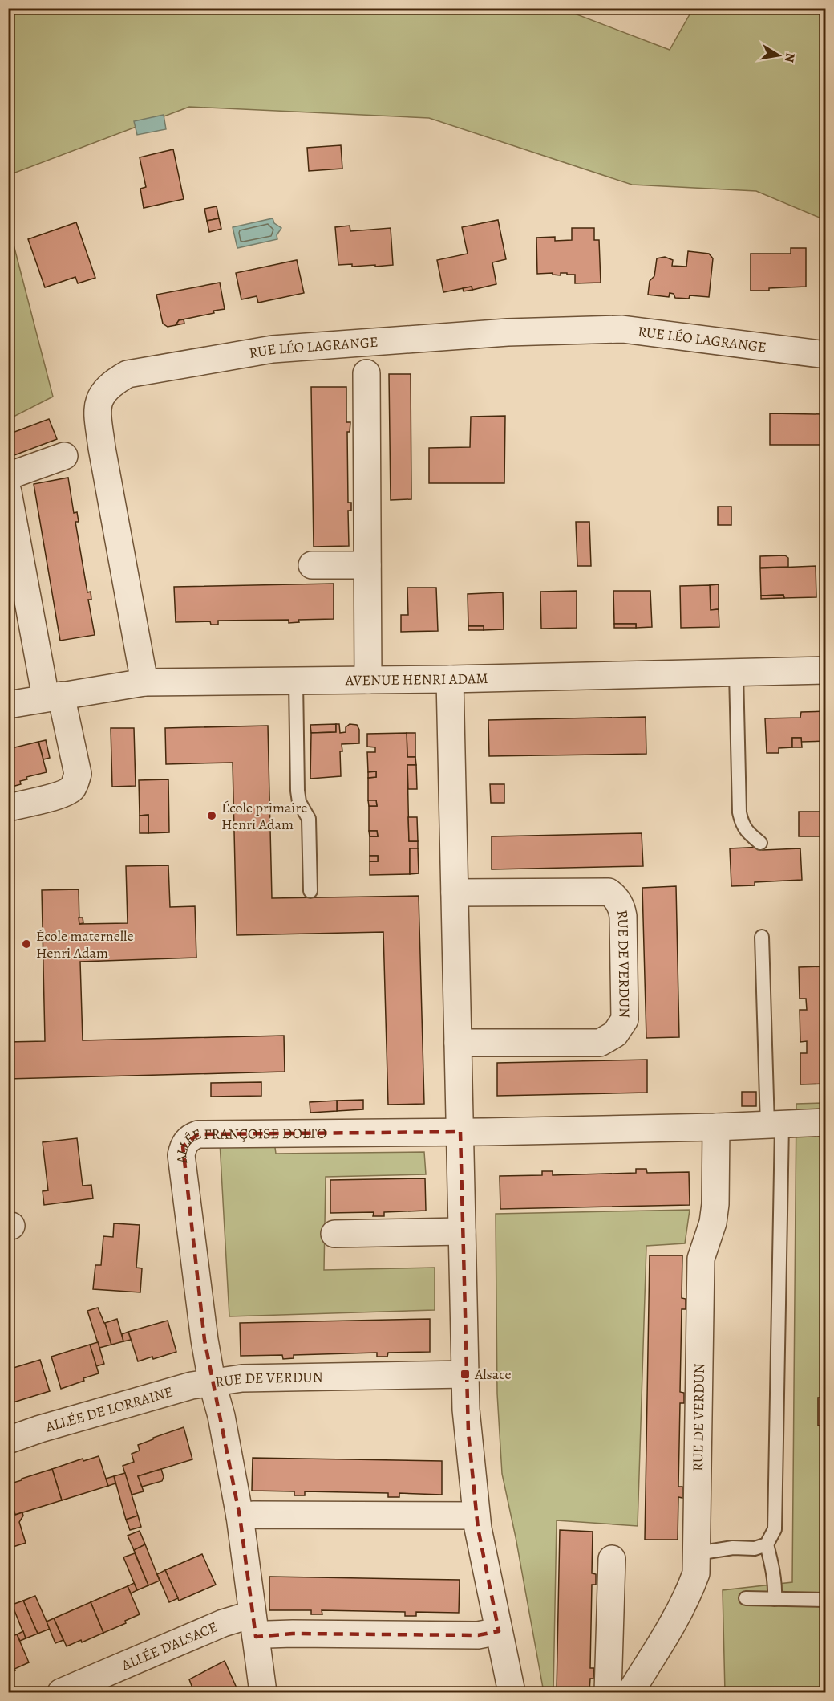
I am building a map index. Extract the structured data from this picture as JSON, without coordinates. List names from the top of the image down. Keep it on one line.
{"streets":{"street":["RUE LÉO LAGRANGE","AVENUE HENRI ADAM","RUE DE VERDUN","ALLÉE FRANÇOISE DOLTO","ALLÉE DE LORRAINE","ALLÉE D'ALSACE"]},"crossings":[["RUE LÉO LAGRANGE","AVENUE HENRI ADAM"],["RUE DE VERDUN","ALLÉE FRANÇOISE DOLTO"],["RUE DE VERDUN","ALLÉE DE LORRAINE"],["RUE DE VERDUN","ALLÉE D'ALSACE"],["ALLÉE FRANÇOISE DOLTO","ALLÉE DE LORRAINE"]],"places":{"other":["École primaire Henri Adam","École maternelle Henri Adam"],"transit":["Alsace"]},"north":"right"}
